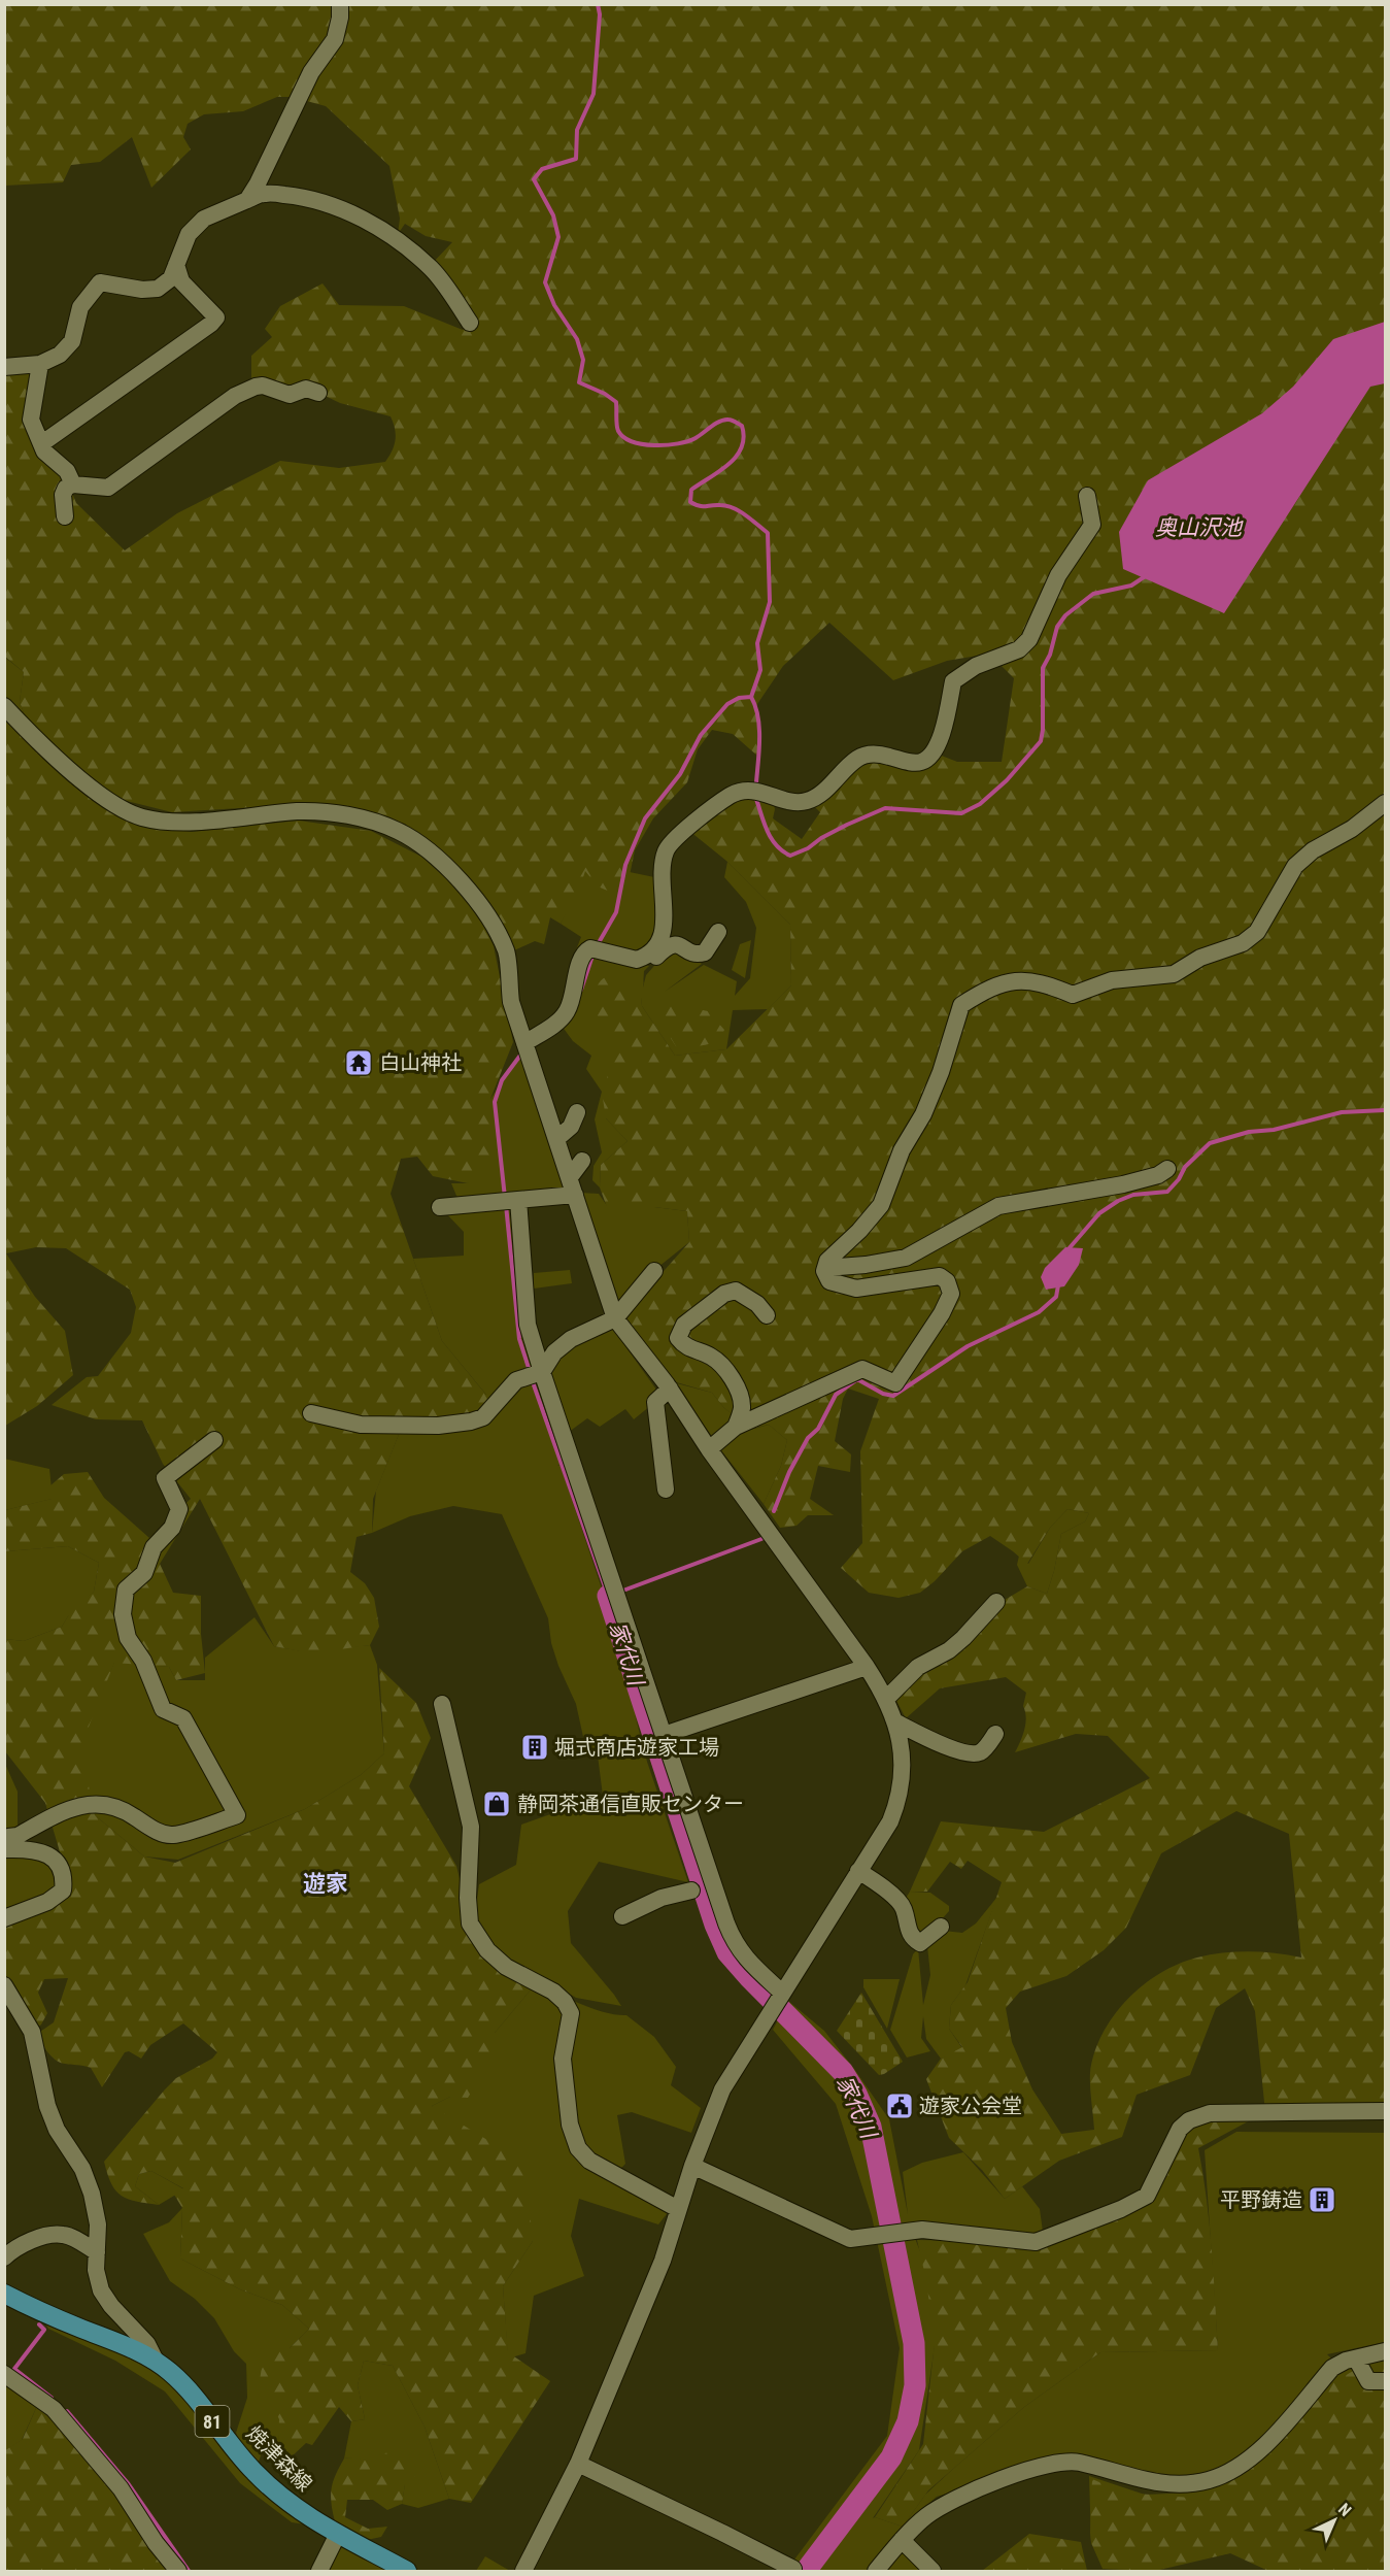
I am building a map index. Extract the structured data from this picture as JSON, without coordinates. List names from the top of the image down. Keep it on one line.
{"streets":{"main road":["81","焼津森線"]},"districts":["遊家"],"water":["奥山沢池","家代川"],"places":{"temple":["白山神社"],"building":["堀式商店遊家工場","平野鋳造"],"shop":["静岡茶通信直販センター"],"public building":["遊家公会堂"]},"north":"top right"}
